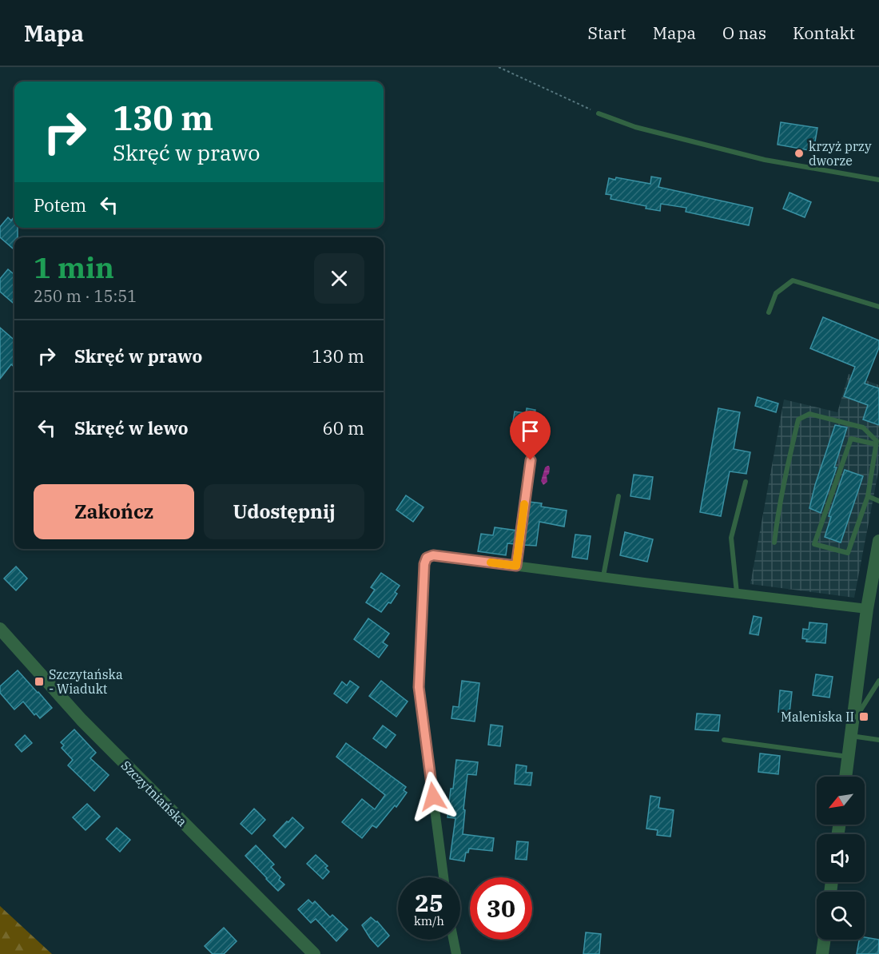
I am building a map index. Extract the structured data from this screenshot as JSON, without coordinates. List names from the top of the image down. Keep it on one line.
{"streets":{"street":["Szczytniańska"]},"places":{"other":["krzyż przy dworze"],"transit":["Szczytańska - Wiadukt","Maleniska II"]},"north":"bottom left","page":{"header":"Mapa","nav":["Start","Mapa","O nas","Kontakt"],"turn":["130 m","Skręć w prawo"],"then":"Potem","heading":["1 min","250 m · 15:51"],"list":[{"name":"Skręć w prawo","value":"130 m"},{"name":"Skręć w lewo","value":"60 m"}],"buttons":["Zakończ","Udostępnij"],"speed":"25 km/h","limit":"30"}}
